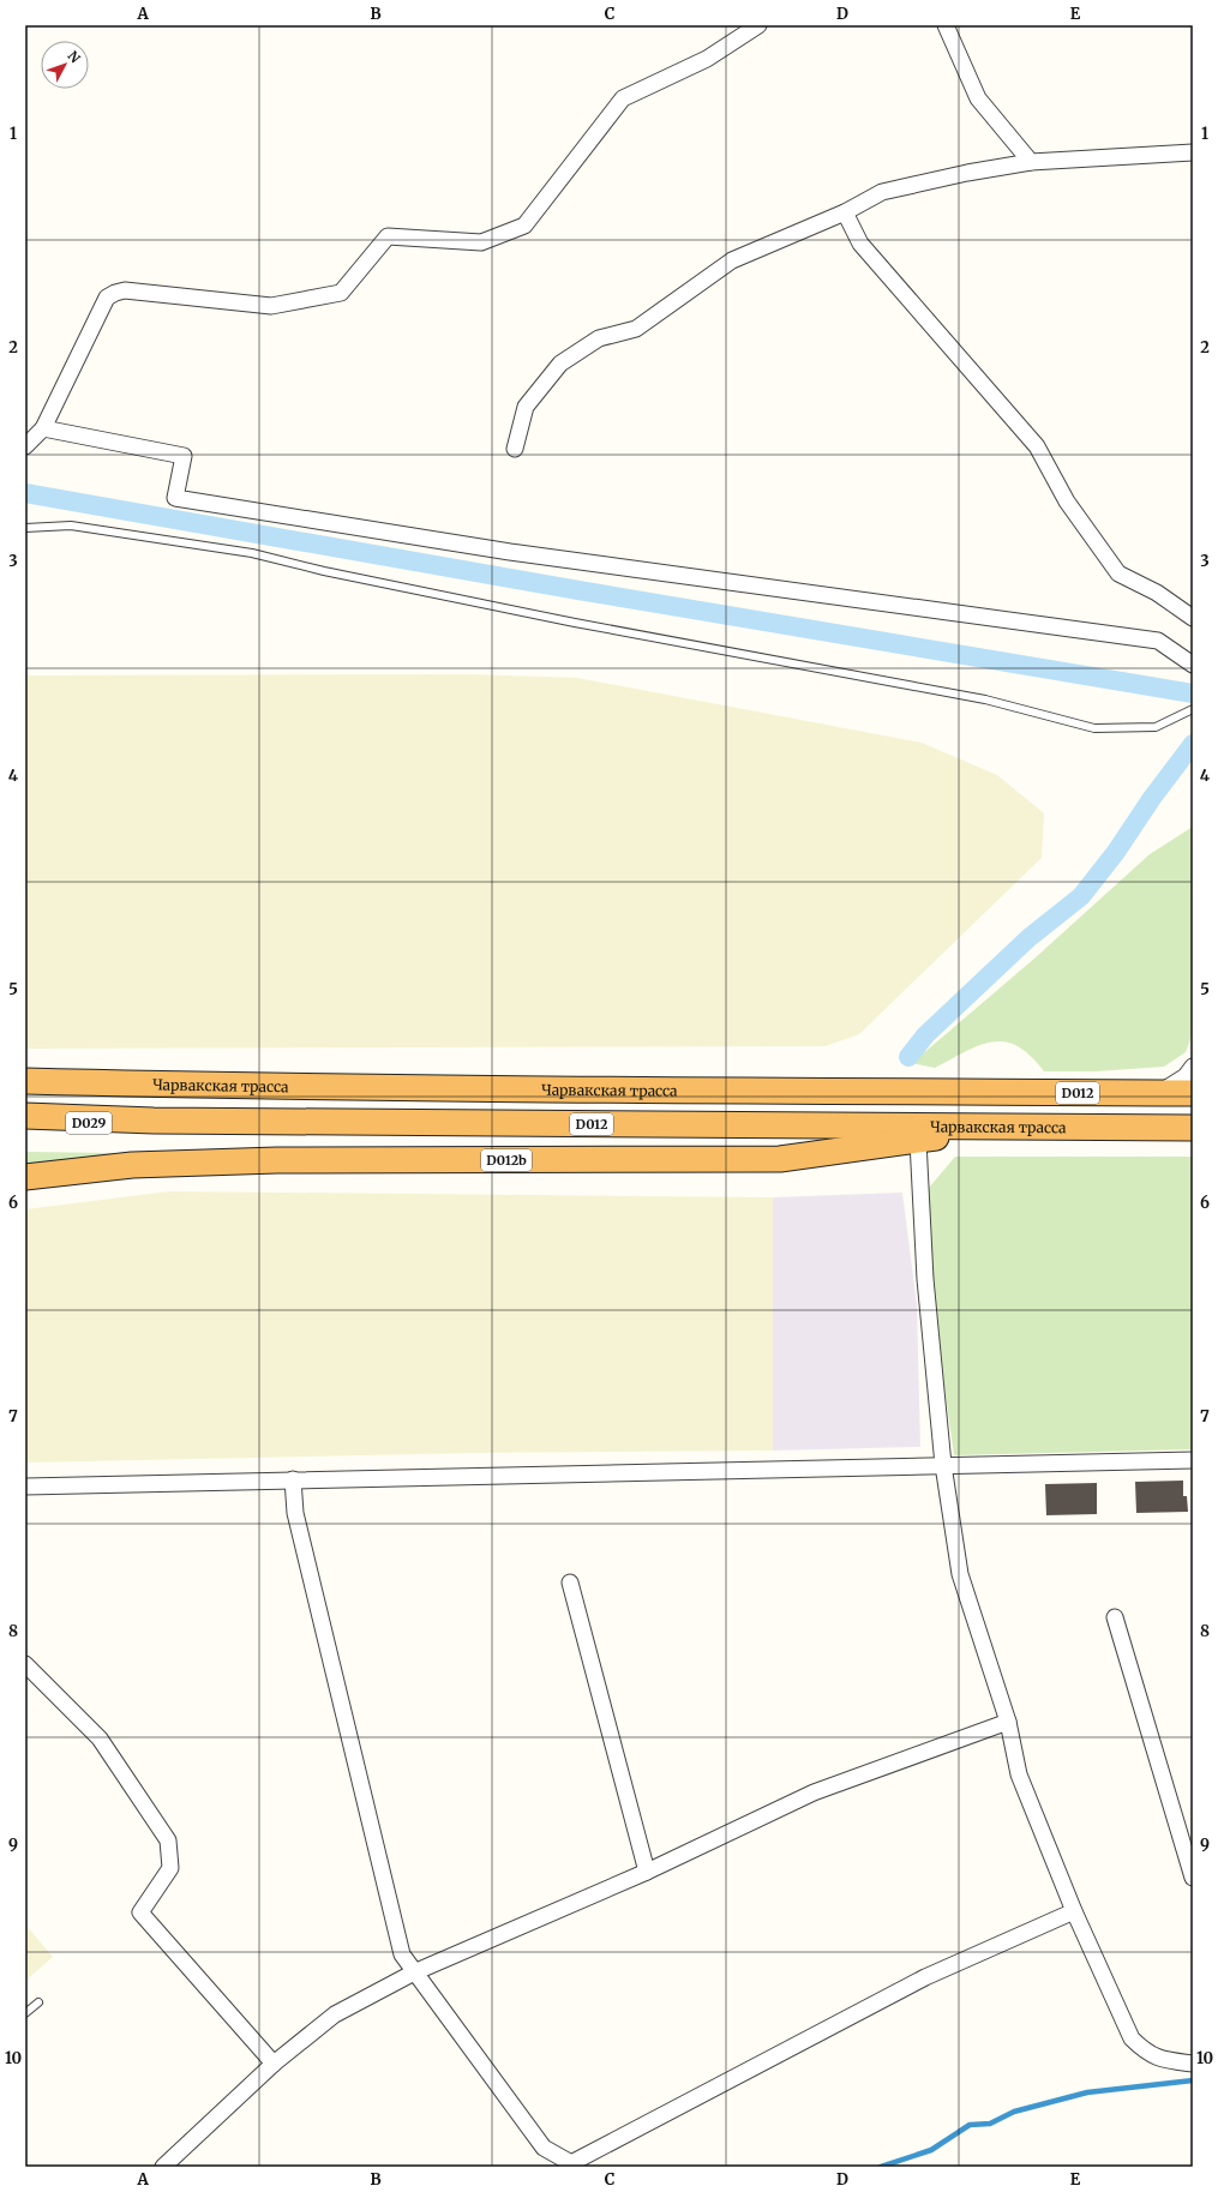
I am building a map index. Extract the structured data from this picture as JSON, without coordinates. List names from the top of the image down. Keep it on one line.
{"streets":{"highway":["Чарвакская трасса","D012","D029","D012b"]},"crossings":[["Чарвакская трасса","D029"],["Чарвакская трасса","D012b"]],"north":"top right","grid":{"columns":["A","B","C","D","E"],"rows":["1","2","3","4","5","6","7","8","9","10"]}}
